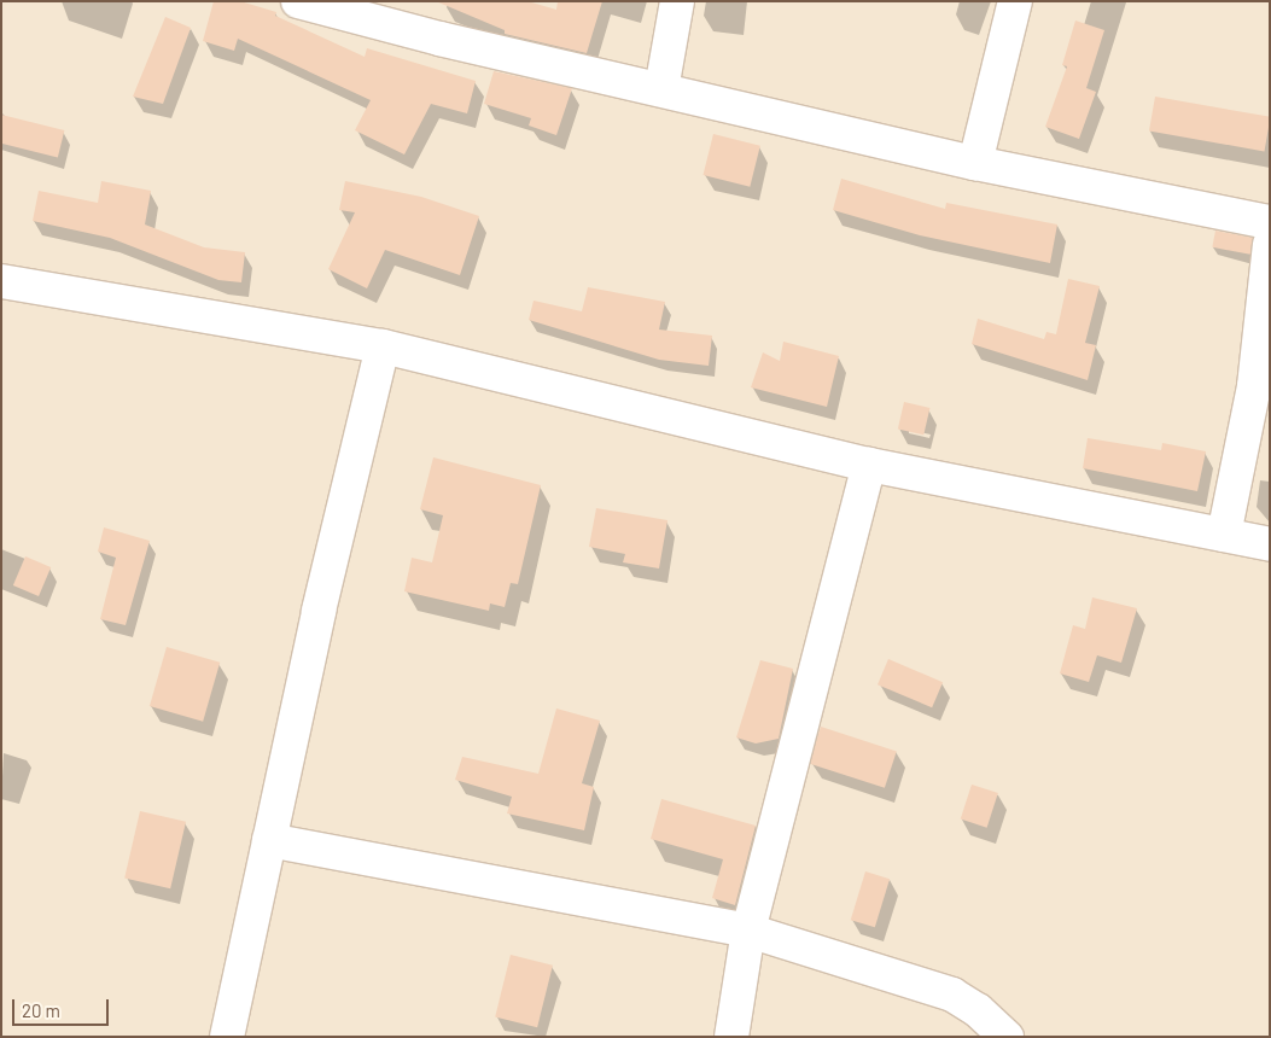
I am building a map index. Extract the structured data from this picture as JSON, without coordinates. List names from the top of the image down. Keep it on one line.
{"scale_bar":"20 m"}
